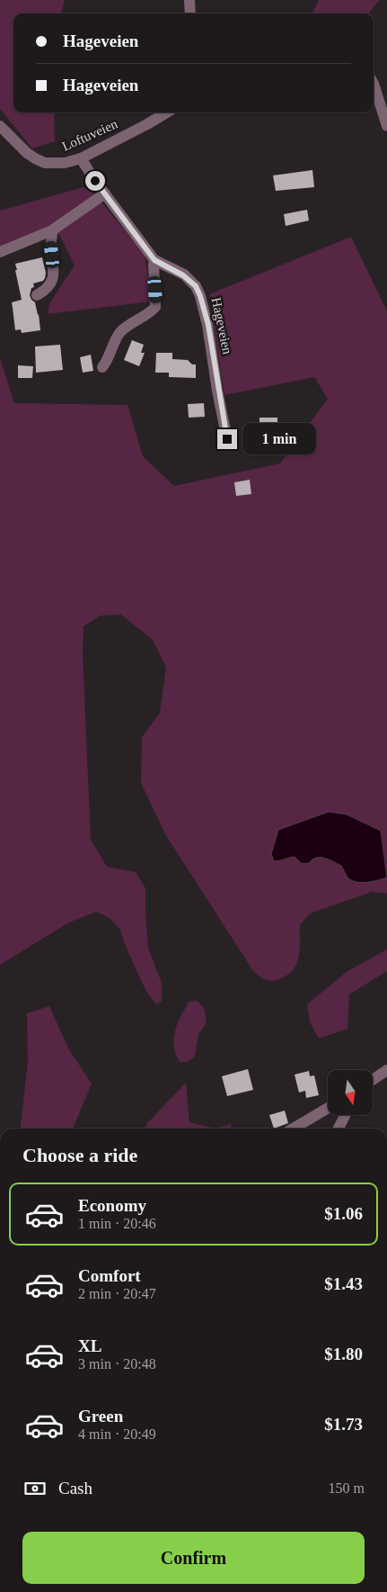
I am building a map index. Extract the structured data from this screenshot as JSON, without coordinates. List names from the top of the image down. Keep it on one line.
{"streets":{"street":["Loftuveien","Hageveien"]},"crossings":[["Loftuveien","Hageveien"]],"north":"bottom","page":{"banner":["Hageveien","Hageveien"],"bubble":"1 min","heading":"Choose a ride","list":[{"name":"Economy","note":"1 min · 20:46","value":"$1.06"},{"name":"Comfort","note":"2 min · 20:47","value":"$1.43"},{"name":"XL","note":"3 min · 20:48","value":"$1.80"},{"name":"Green","note":"4 min · 20:49","value":"$1.73"}],"pay":["Cash","150 m"],"buttons":"Confirm"}}
